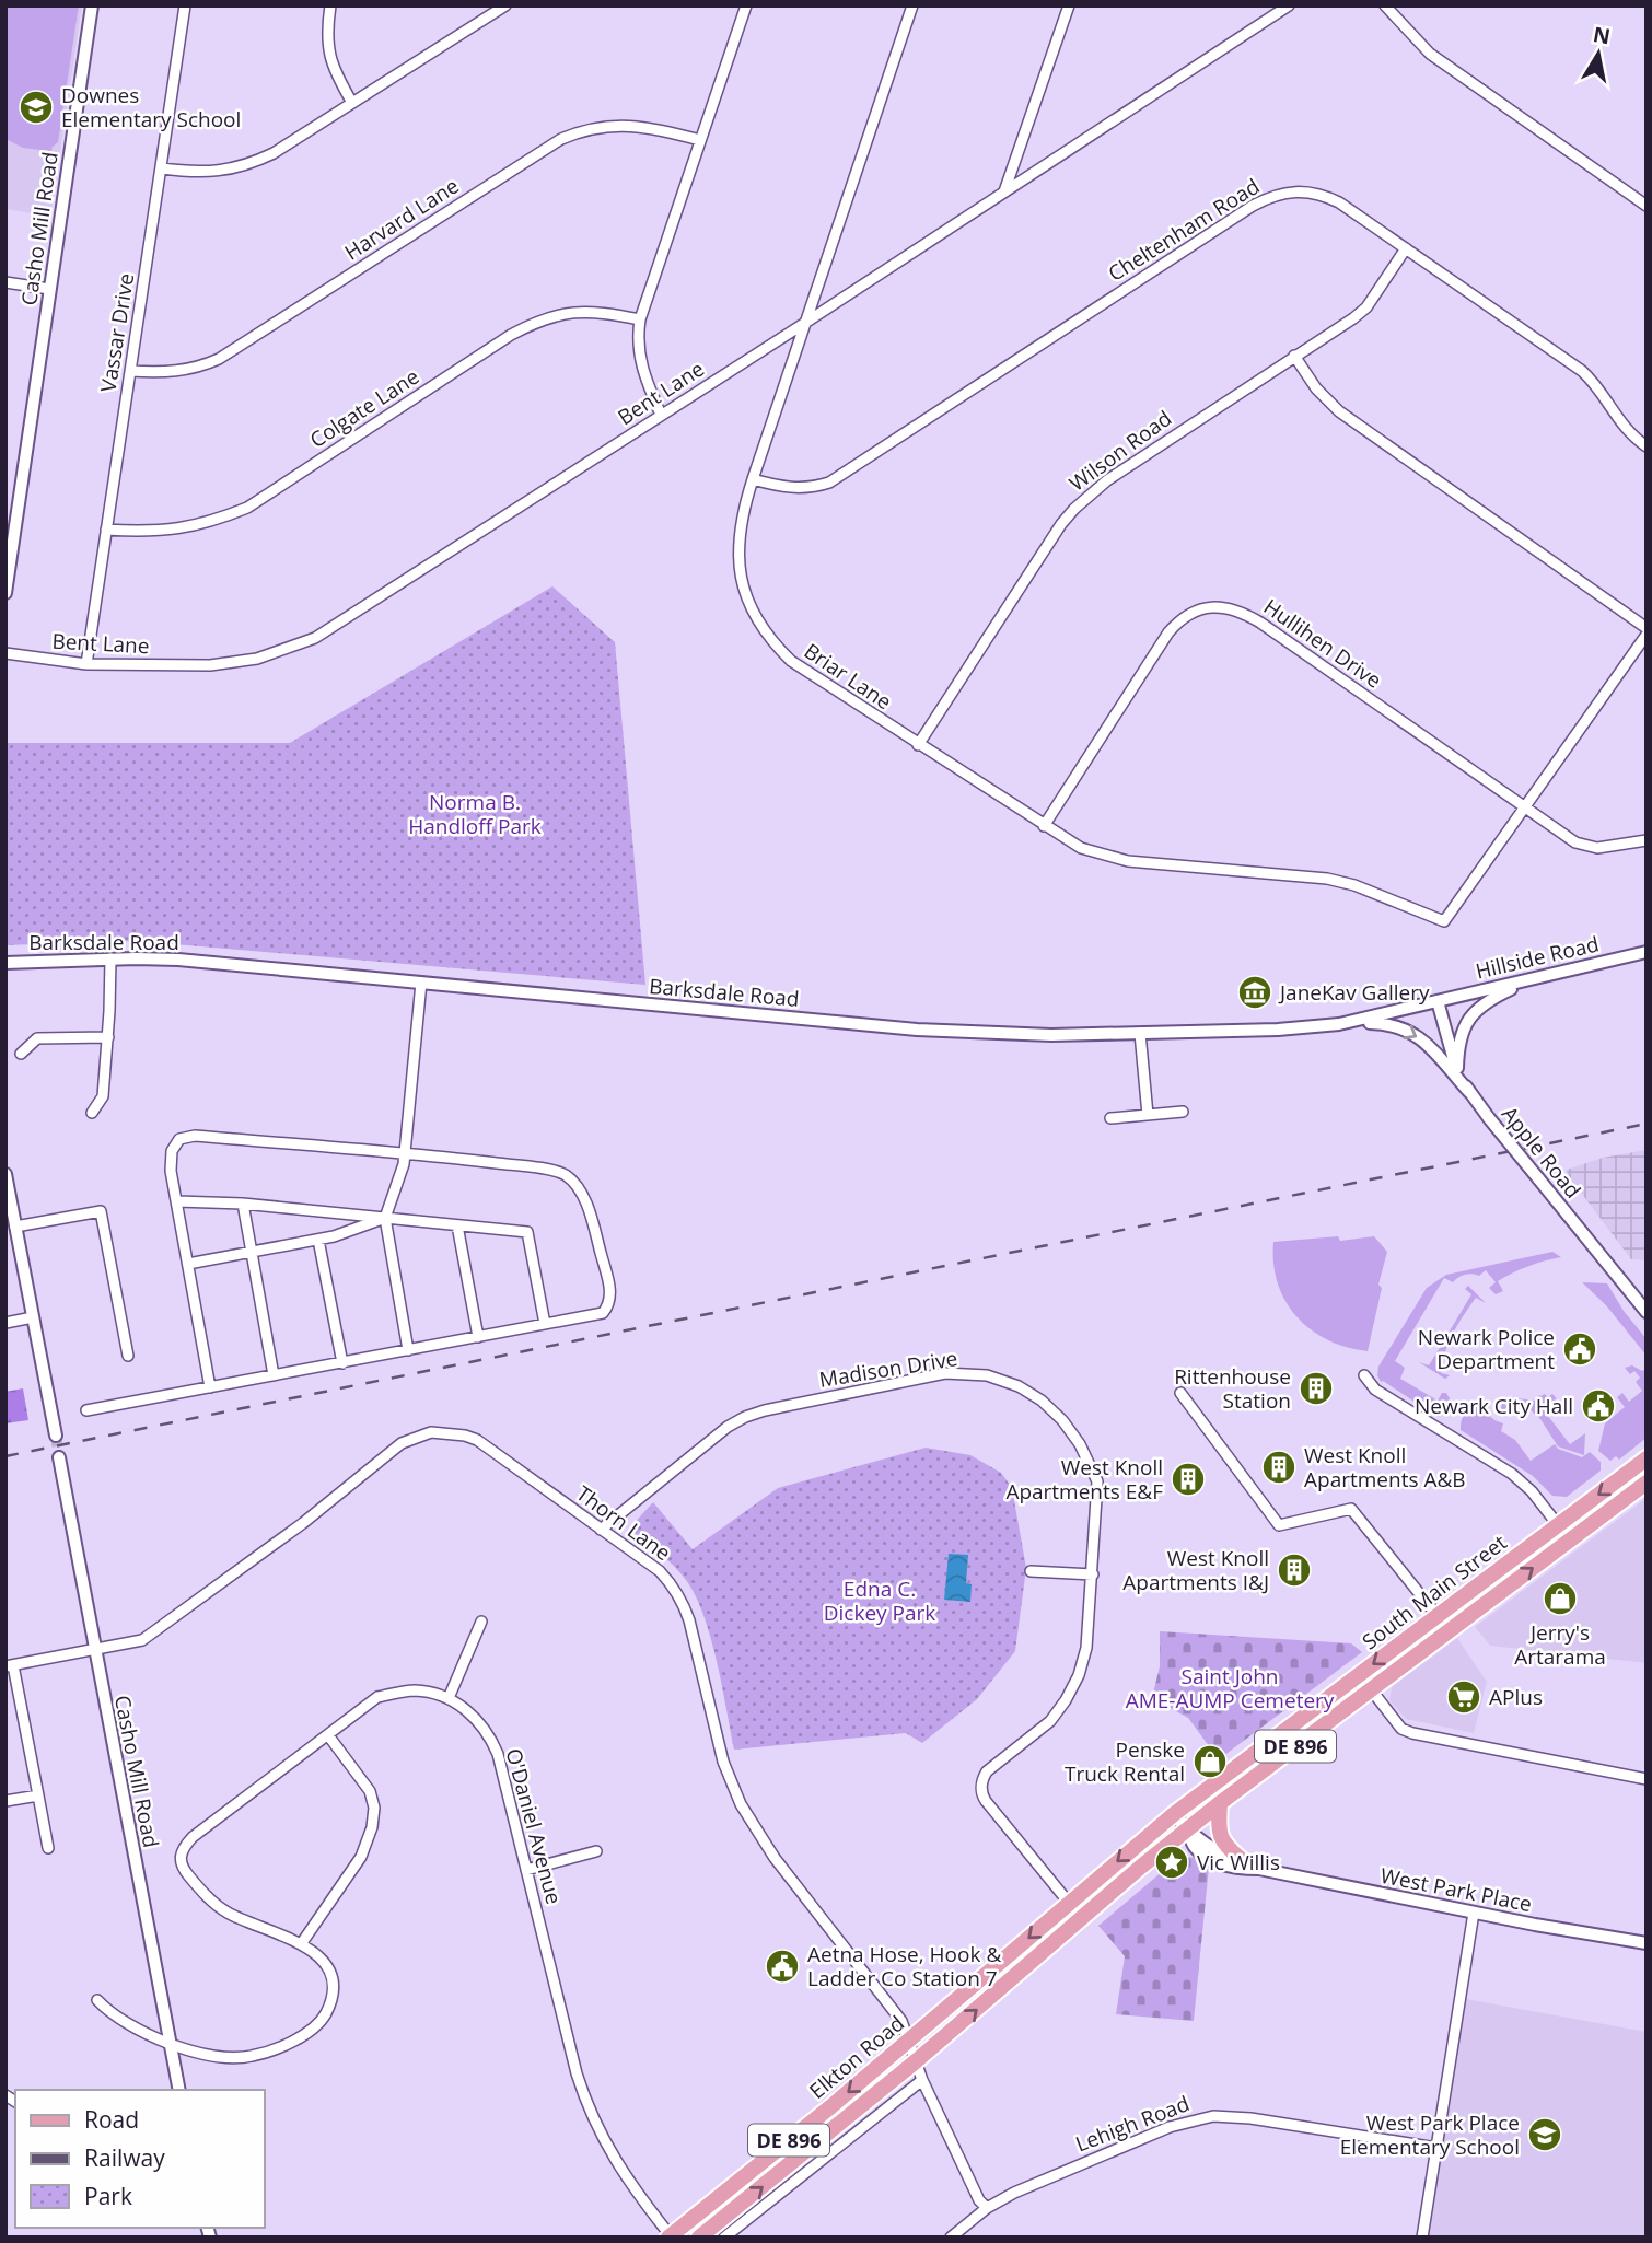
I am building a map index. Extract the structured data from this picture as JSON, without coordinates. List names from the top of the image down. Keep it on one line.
{"streets":{"main road":["South Main Street","DE 896","Elkton Road"],"street":["Harvard Lane","Casho Mill Road","Cheltenham Road","Vassar Drive","Bent Lane","Colgate Lane","Wilson Road","Hullihen Drive","Briar Lane","Barksdale Road","Hillside Road","Apple Road","Madison Drive","Thorn Lane","O'Daniel Avenue","West Park Place","Lehigh Road"]},"crossings":[["Harvard Lane","Vassar Drive"],["Casho Mill Road","Thorn Lane"],["Cheltenham Road","Wilson Road"],["Cheltenham Road","Briar Lane"],["Vassar Drive","Bent Lane"],["Vassar Drive","Colgate Lane"],["Bent Lane","Briar Lane"],["Wilson Road","Briar Lane"],["Hullihen Drive","Briar Lane"],["Barksdale Road","Hillside Road"],["Barksdale Road","Apple Road"],["Hillside Road","Apple Road"],["Madison Drive","Thorn Lane"],["Madison Drive","Elkton Road"],["Thorn Lane","Elkton Road"],["Thorn Lane","Lehigh Road"],["South Main Street","West Park Place"],["South Main Street","Elkton Road"],["O'Daniel Avenue","Elkton Road"],["West Park Place","Elkton Road"]],"parks":["Norma B. Handloff Park","Edna C. Dickey Park","Saint John AME-AUMP Cemetery"],"places":{"school or university":["Downes Elementary School","West Park Place Elementary School"],"museum":["JaneKav Gallery"],"public building":["Newark Police Department","Newark City Hall","Aetna Hose, Hook & Ladder Co Station 7"],"building":["Rittenhouse Station","West Knoll Apartments A&B","West Knoll Apartments E&F","West Knoll Apartments I&J"],"shop":["Jerry's Artarama","Penske Truck Rental"],"supermarket":["APlus"],"place":["Vic Willis"]},"legend":["Road","Railway","Park"],"north":"top"}
